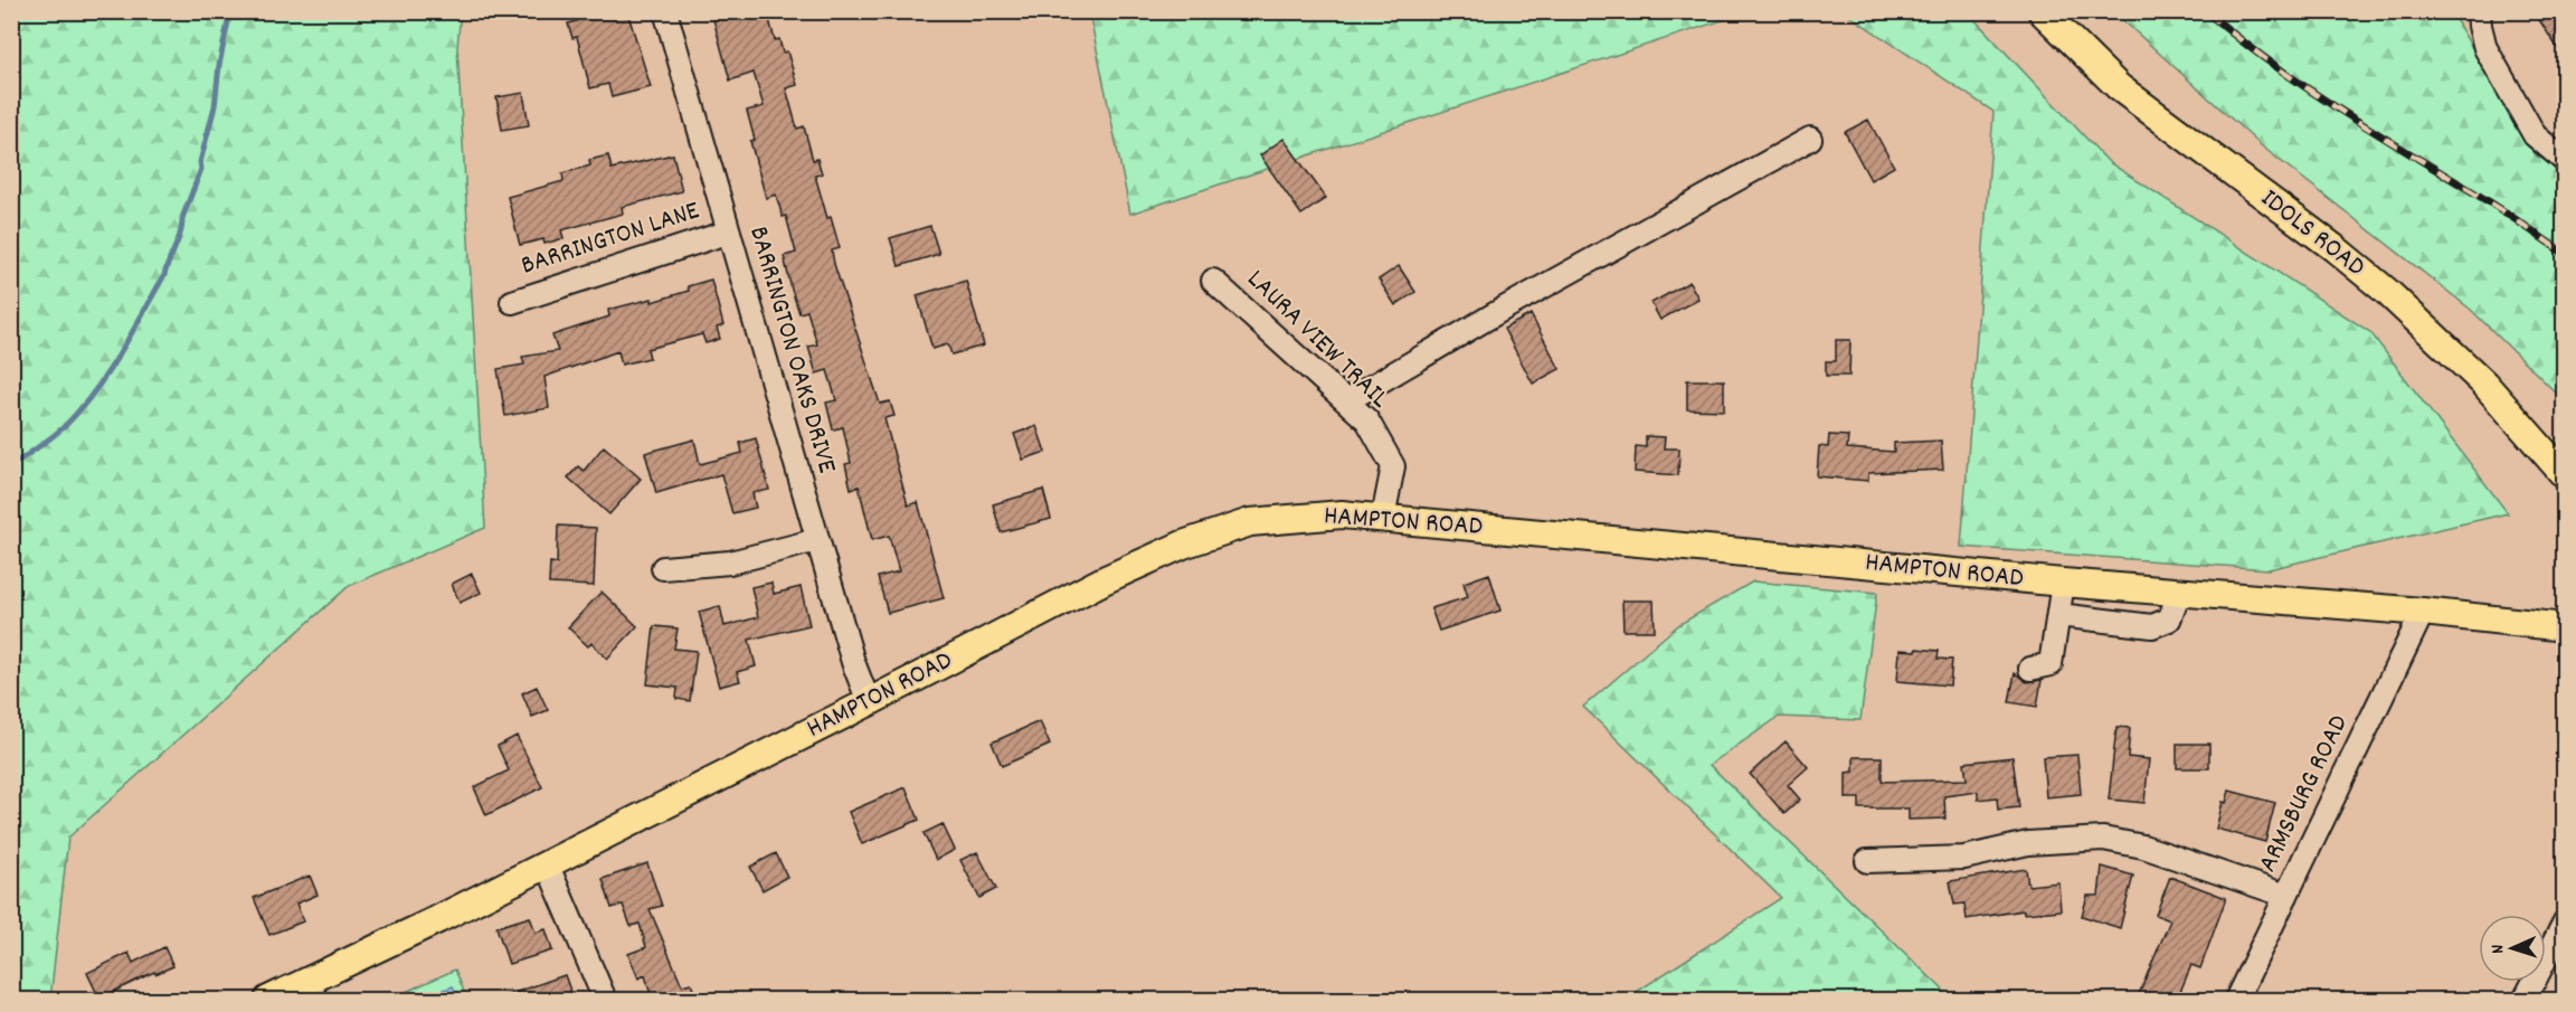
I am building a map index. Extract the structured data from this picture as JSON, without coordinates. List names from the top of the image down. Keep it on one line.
{"streets":{"main road":["IDOLS ROAD","HAMPTON ROAD"],"street":["BARRINGTON LANE","LAURA VIEW TRAIL","BARRINGTON OAKS DRIVE","ARMSBURG ROAD"]},"crossings":[["BARRINGTON LANE","BARRINGTON OAKS DRIVE"],["LAURA VIEW TRAIL","HAMPTON ROAD"],["BARRINGTON OAKS DRIVE","HAMPTON ROAD"],["HAMPTON ROAD","ARMSBURG ROAD"]],"north":"left"}
